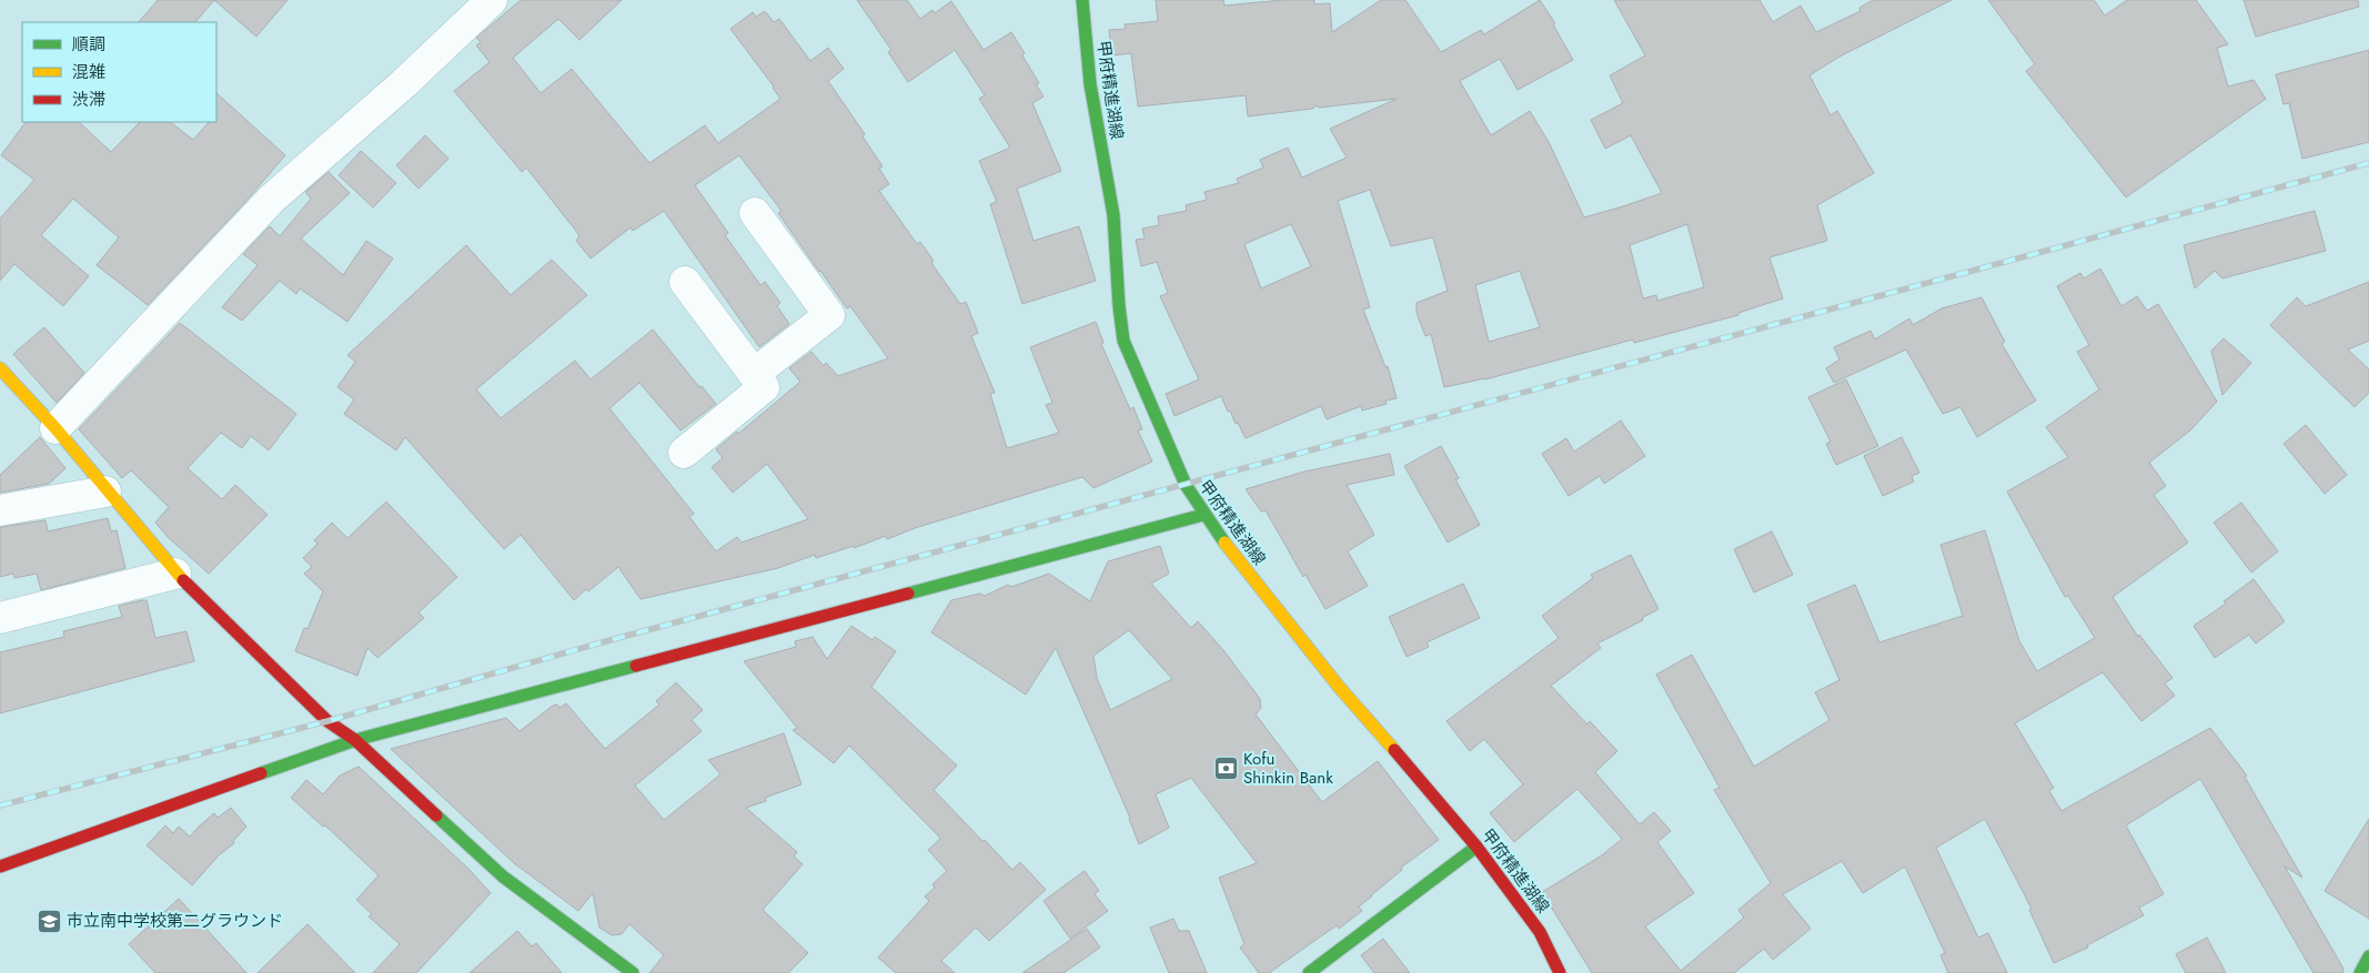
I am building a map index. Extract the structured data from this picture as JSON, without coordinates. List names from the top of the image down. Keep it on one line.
{"streets":{"street":["甲府精進湖線"]},"places":{"bank":["Kofu Shinkin Bank"],"school or university":["市立南中学校第二グラウンド"]},"legend":["順調","混雑","渋滞"]}
